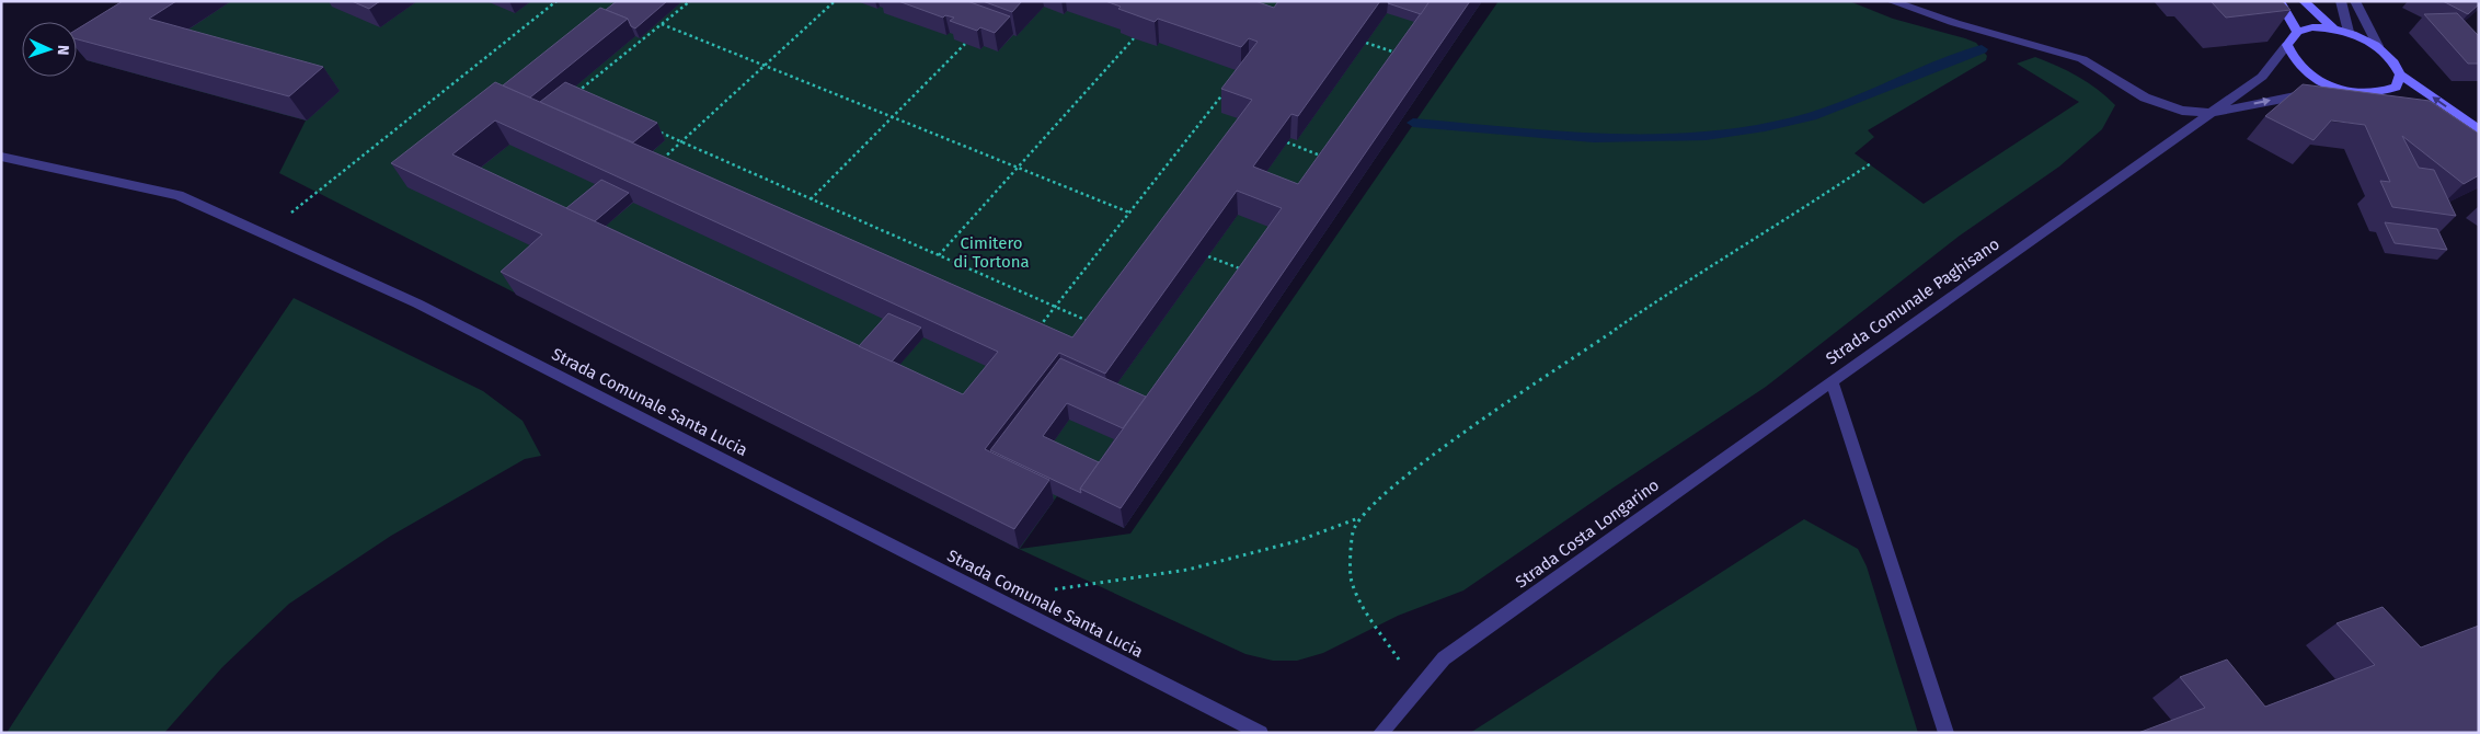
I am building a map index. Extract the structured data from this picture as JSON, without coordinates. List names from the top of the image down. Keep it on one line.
{"streets":{"street":["Strada Comunale Paghisano","Strada Comunale Santa Lucia","Strada Costa Longarino"]},"crossings":[["Strada Comunale Paghisano","Strada Costa Longarino"]],"parks":["Cimitero di Tortona"],"north":"right"}
